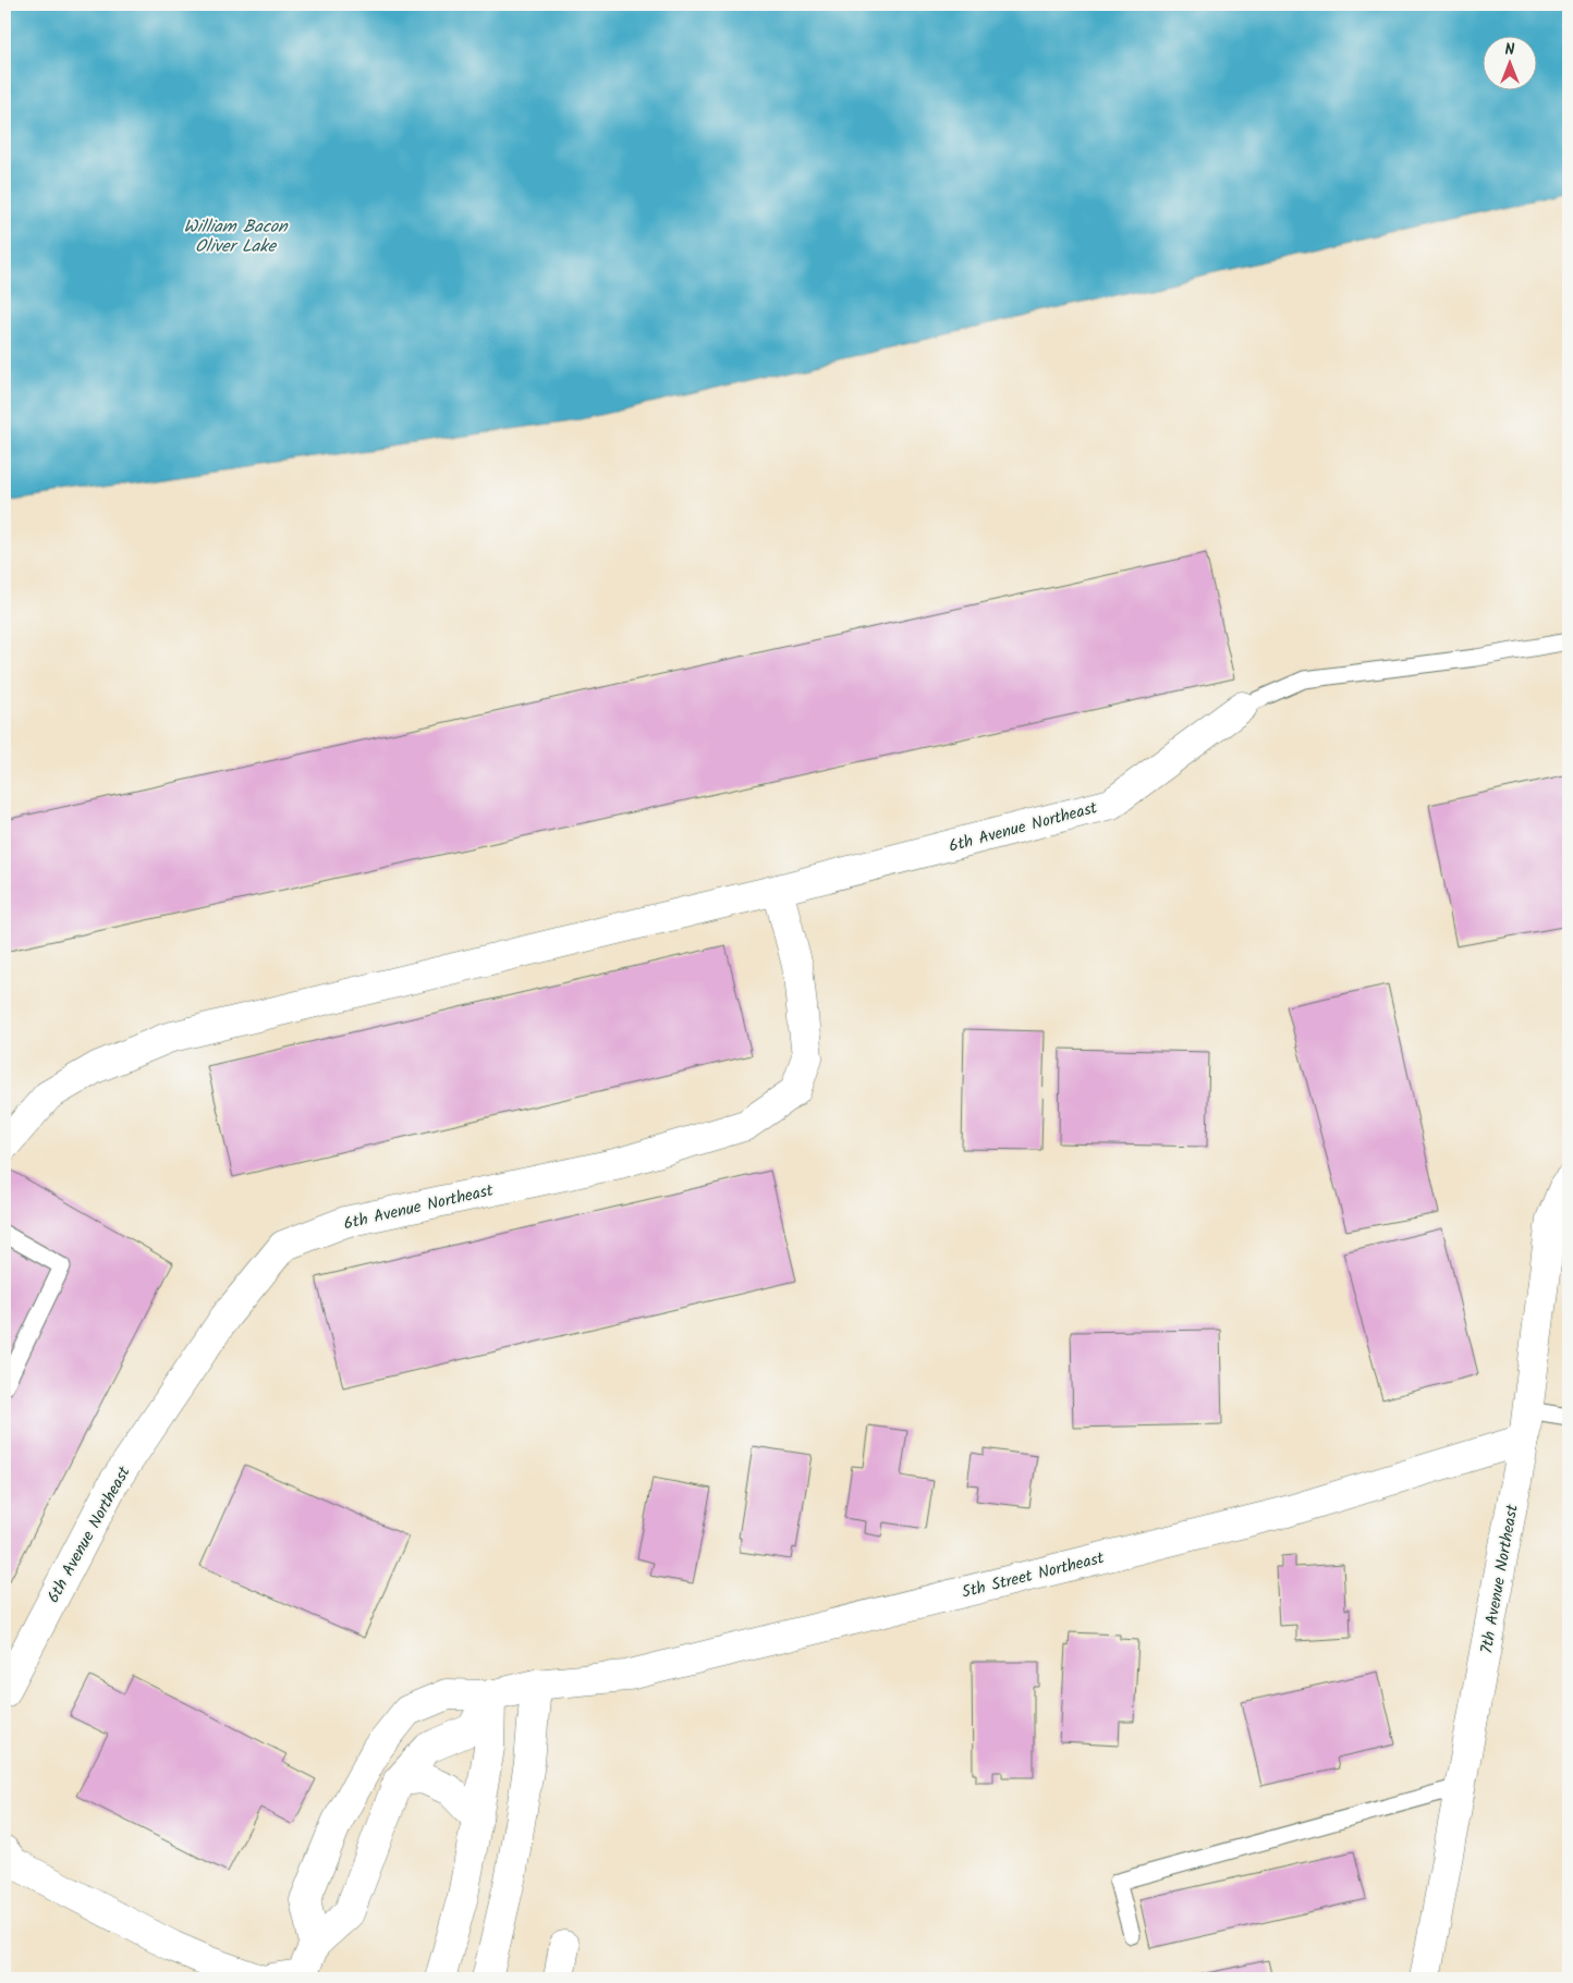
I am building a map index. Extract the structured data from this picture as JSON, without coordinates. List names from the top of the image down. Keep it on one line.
{"streets":{"street":["6th Avenue Northeast","5th Street Northeast","7th Avenue Northeast"]},"crossings":[["5th Street Northeast","7th Avenue Northeast"]],"water":["William Bacon Oliver Lake"],"north":"top"}
